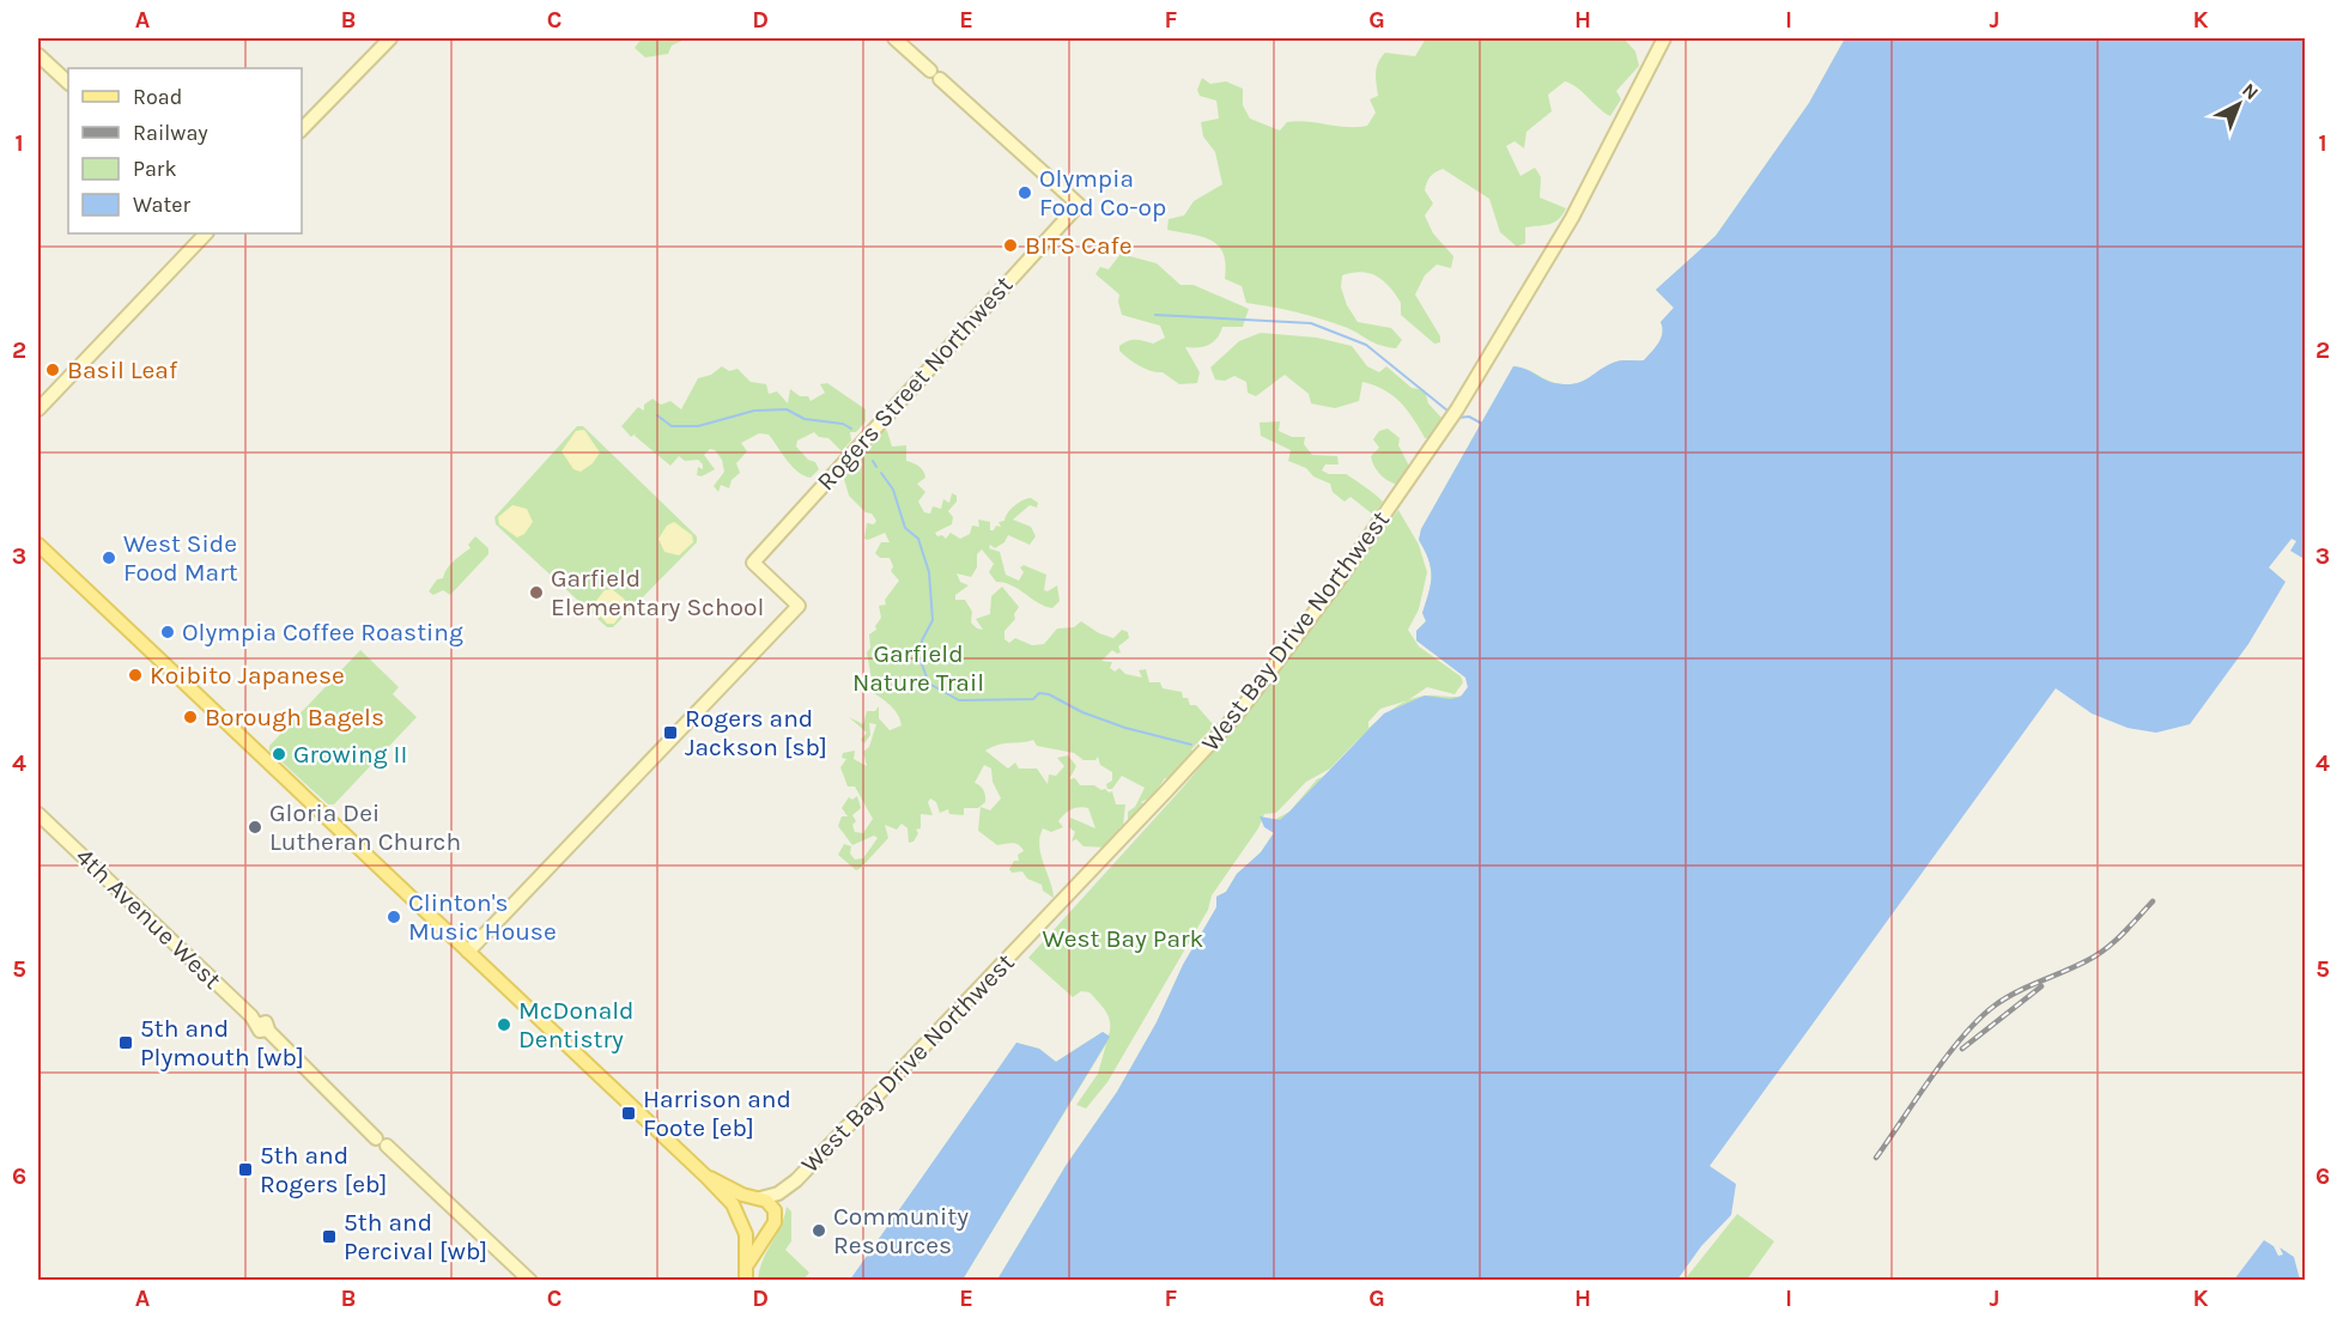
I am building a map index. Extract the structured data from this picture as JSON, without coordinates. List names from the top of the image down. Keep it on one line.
{"streets":{"street":["Rogers Street Northwest","West Bay Drive Northwest","4th Avenue West"]},"parks":["Garfield Nature Trail","West Bay Park"],"places":{"other":["Olympia Food Co-op","BITS Cafe","Basil Leaf","West Side Food Mart","Garfield Elementary School","Olympia Coffee Roasting","Koibito Japanese","Borough Bagels","Growing II","Gloria Dei Lutheran Church","Clinton's Music House","McDonald Dentistry","Community Resources"],"transit":["Rogers and Jackson [sb]","5th and Plymouth [wb]","Harrison and Foote [eb]","5th and Rogers [eb]","5th and Percival [wb]"]},"legend":["Road","Railway","Park","Water"],"north":"top right","grid":{"columns":["A","B","C","D","E","F","G","H","I","J","K"],"rows":["1","2","3","4","5","6"]}}
